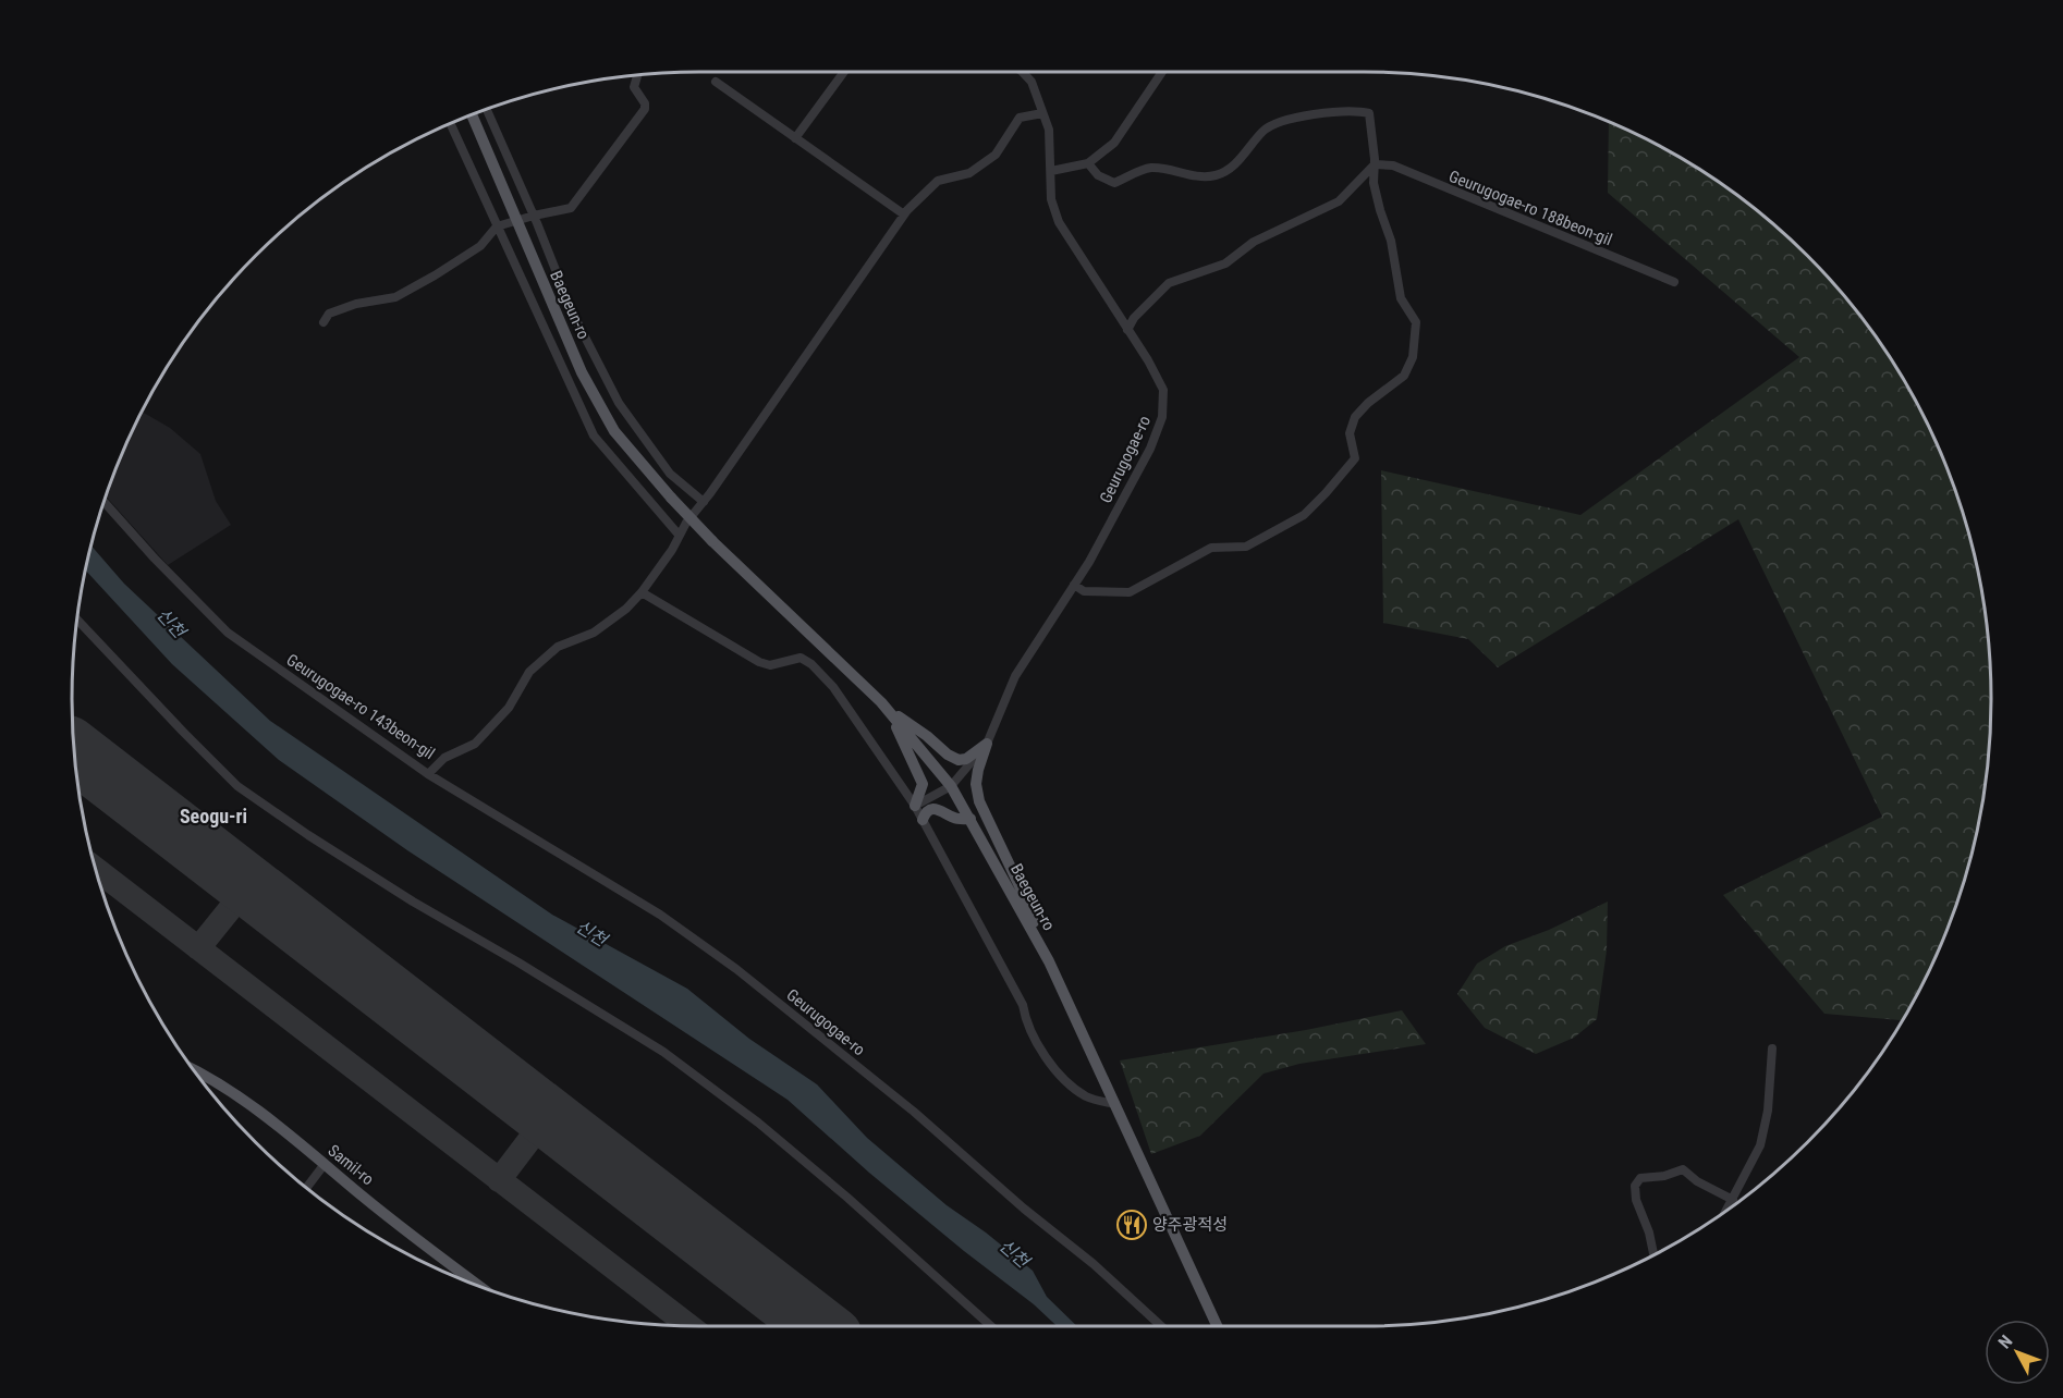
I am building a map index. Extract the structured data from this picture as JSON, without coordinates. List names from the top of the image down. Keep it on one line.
{"streets":{"main road":["Baegeun-ro","Samil-ro"],"street":["Geurugogae-ro 188beon-gil","Geurugogae-ro","Geurugogae-ro 143beon-gil"]},"crossings":[["Baegeun-ro","Geurugogae-ro"],["Geurugogae-ro","Geurugogae-ro 143beon-gil"]],"districts":["Seogu-ri"],"water":["신천"],"places":{"restaurant":["양주광적성"]},"north":"top left"}
